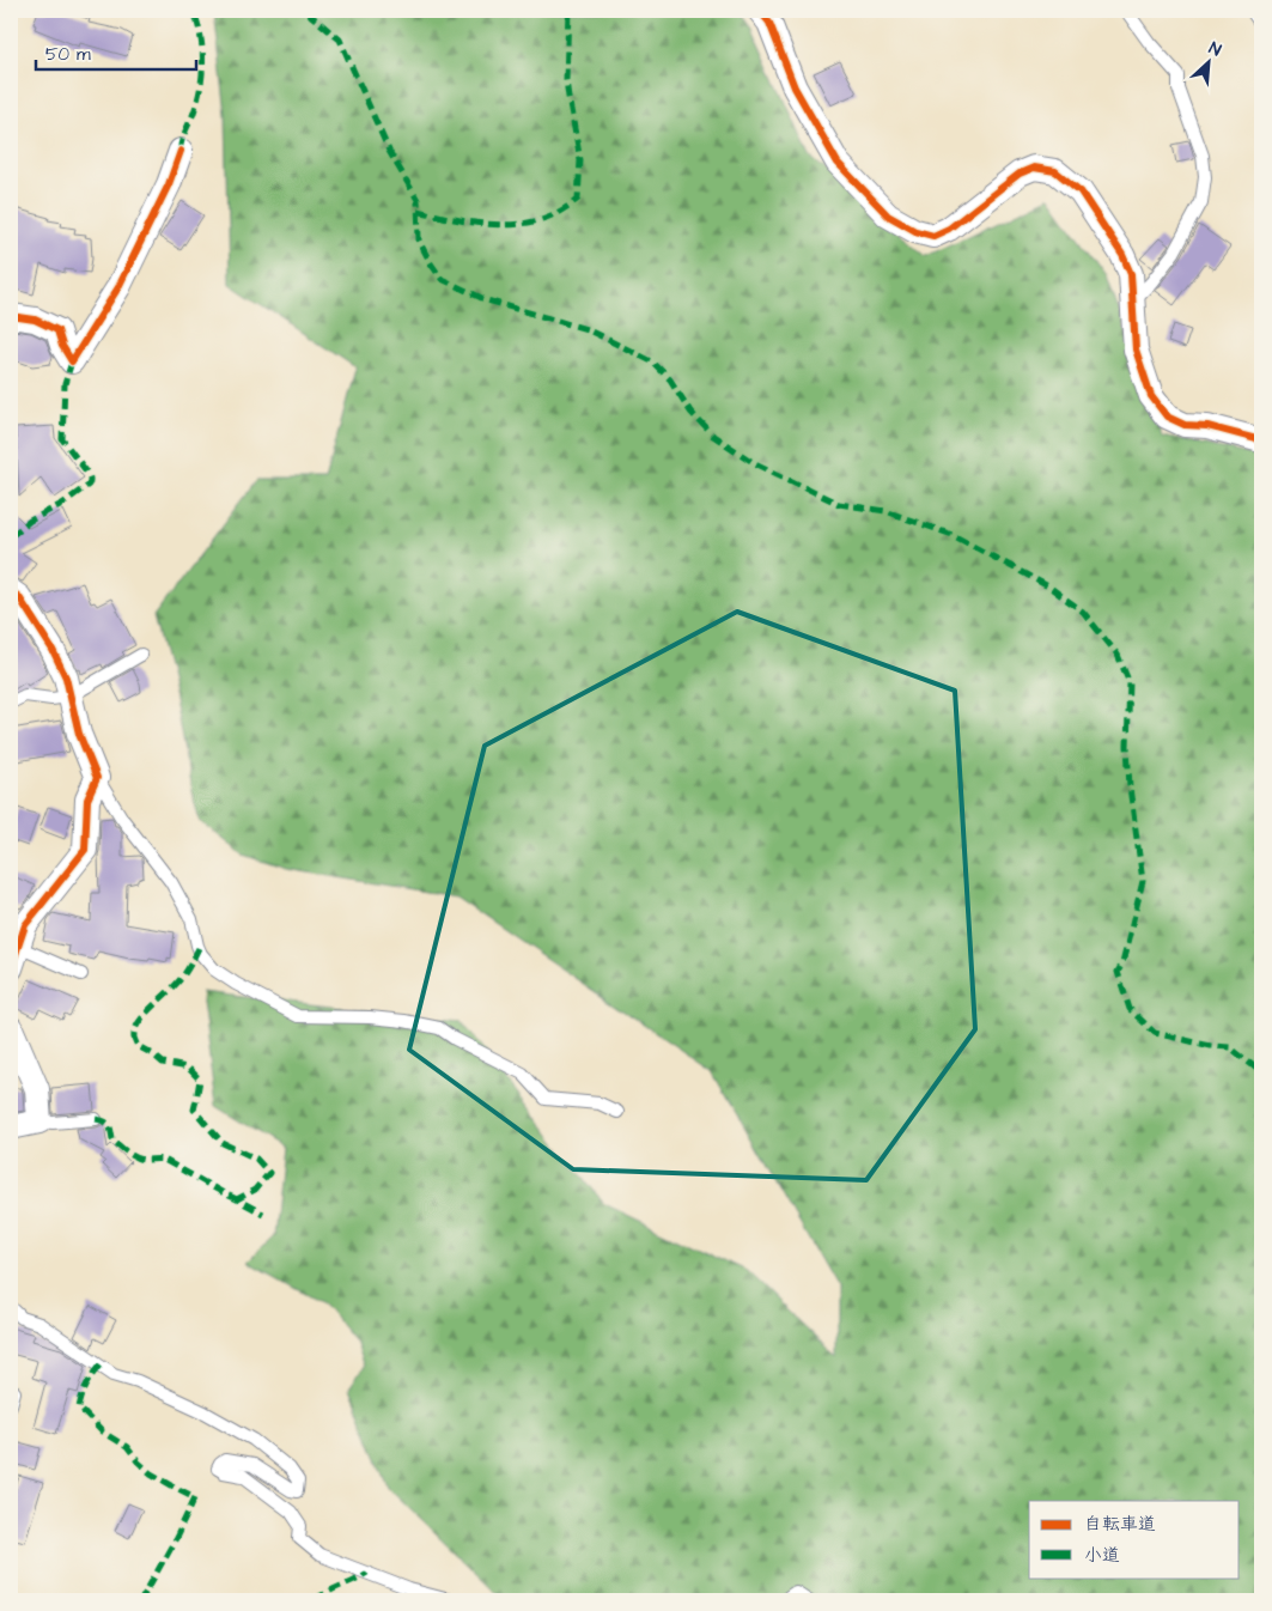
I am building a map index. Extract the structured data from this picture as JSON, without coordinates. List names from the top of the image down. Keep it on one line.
{"legend":["自転車道","小道"],"scale_bar":"50 m","north":"top right"}
